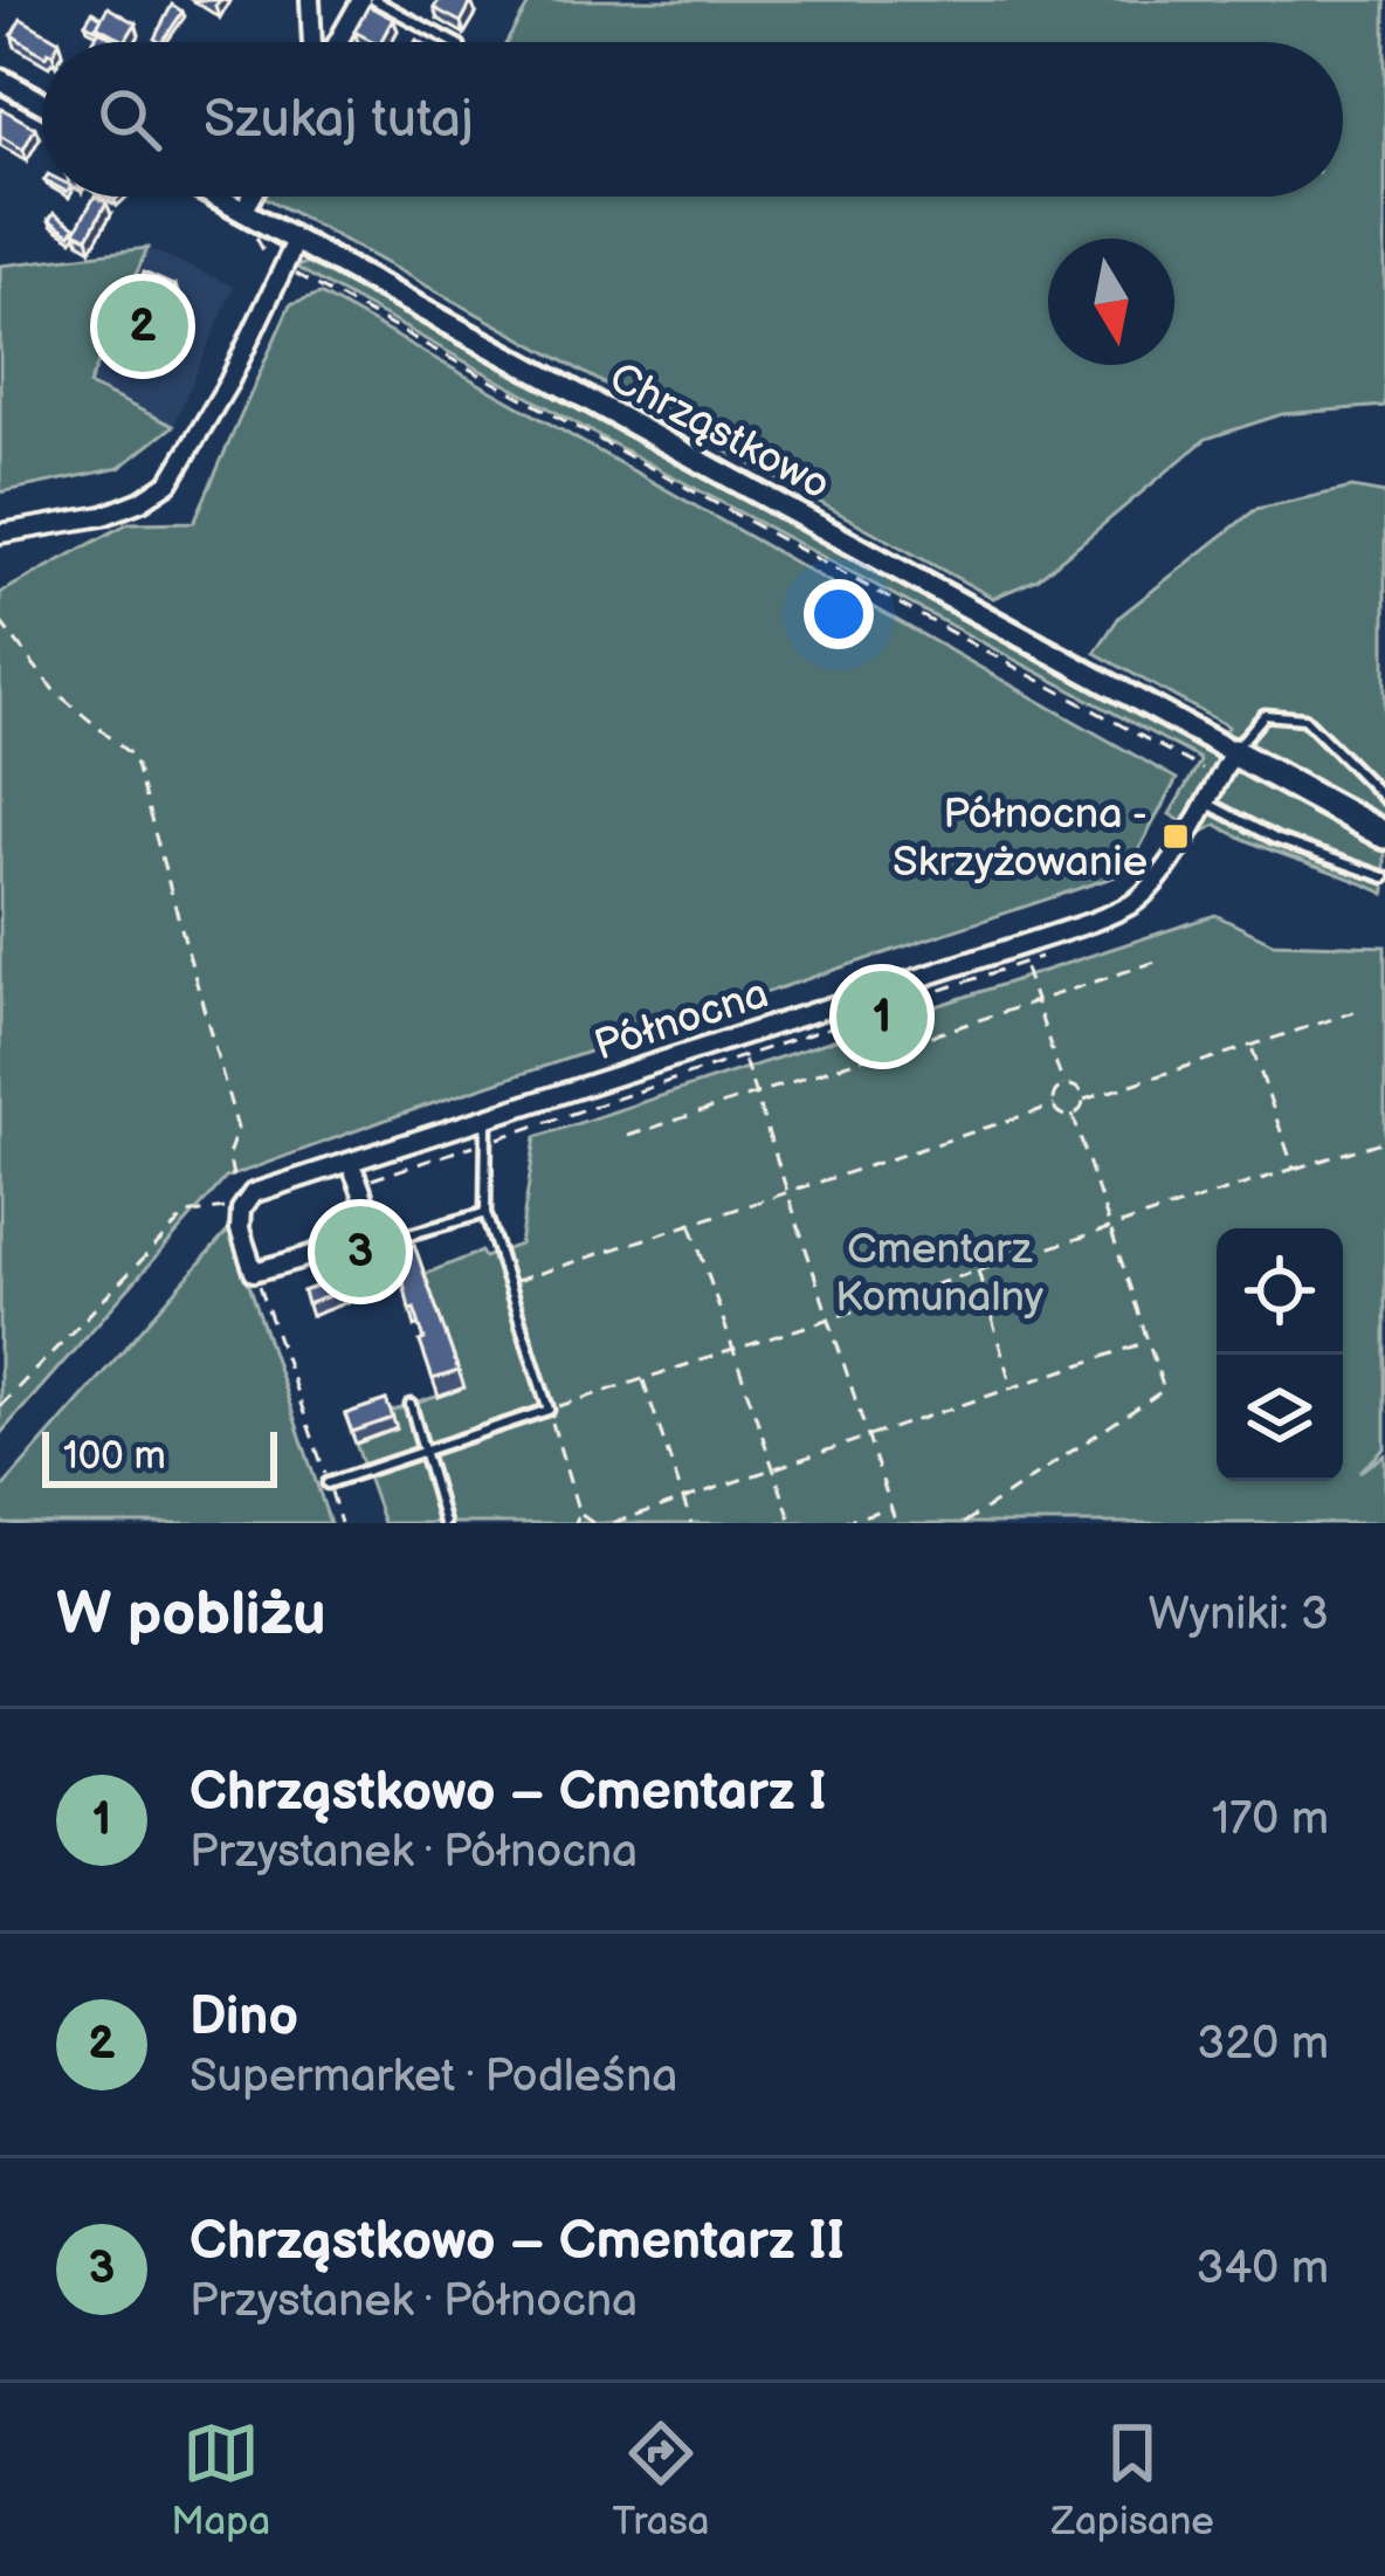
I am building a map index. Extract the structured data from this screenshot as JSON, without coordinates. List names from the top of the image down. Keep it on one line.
{"streets":{"street":["Chrząstkowo","Północna"]},"crossings":[["Chrząstkowo","Północna"]],"parks":["Cmentarz Komunalny"],"places":{"transit":["Północna - Skrzyżowanie"]},"scale_bar":"100 m","north":"bottom","page":{"search":"Szukaj tutaj","pins":["2","1","3"],"scale":"100 m","heading":["W pobliżu","Wyniki: 3"],"list":[{"mark":"1","name":"Chrząstkowo – Cmentarz I","note":"Przystanek · Północna","value":"170 m"},{"mark":"2","name":"Dino","note":"Supermarket · Podleśna","value":"320 m"},{"mark":"3","name":"Chrząstkowo – Cmentarz II","note":"Przystanek · Północna","value":"340 m"}],"nav":["Mapa","Trasa","Zapisane"]}}
